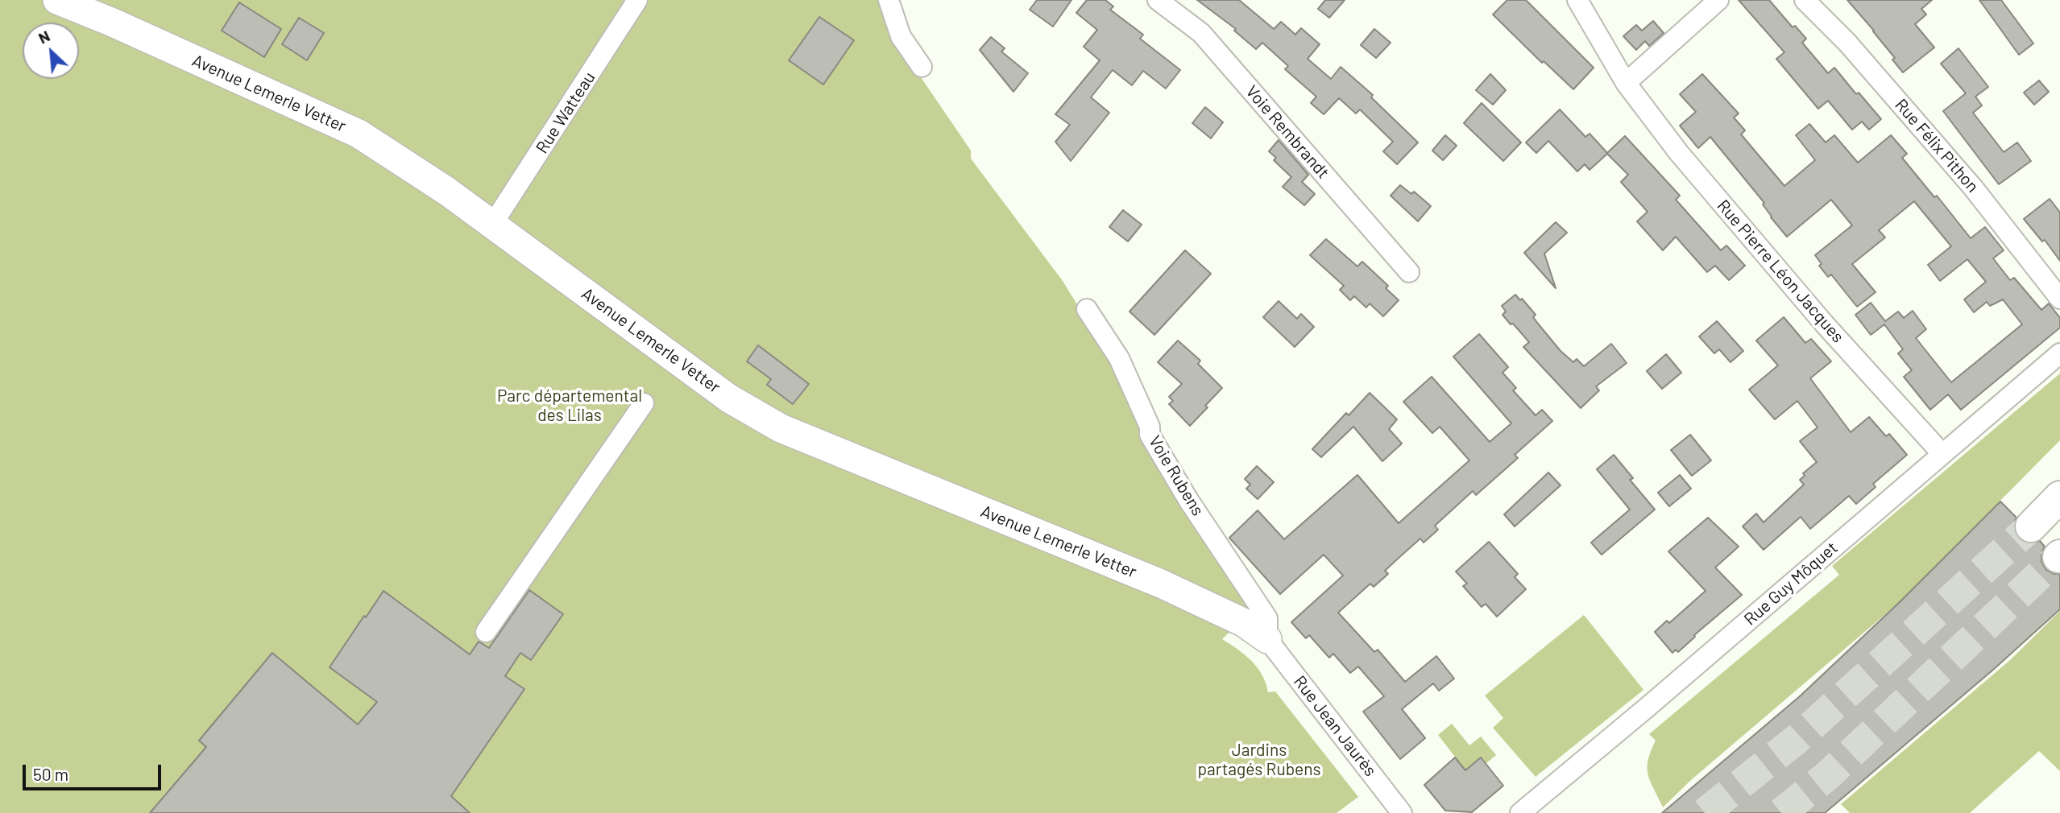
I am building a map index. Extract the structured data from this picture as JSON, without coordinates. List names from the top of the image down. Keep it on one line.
{"streets":{"street":["Avenue Lemerle Vetter","Rue Watteau","Voie Rembrandt","Rue Félix Pithon","Rue Pierre Léon Jacques","Voie Rubens","Rue Guy Môquet","Rue Jean Jaurès"]},"crossings":[["Avenue Lemerle Vetter","Rue Watteau"],["Avenue Lemerle Vetter","Voie Rubens"],["Avenue Lemerle Vetter","Rue Jean Jaurès"],["Rue Pierre Léon Jacques","Rue Guy Môquet"],["Voie Rubens","Rue Jean Jaurès"]],"parks":["Parc départemental des Lilas","Jardins partagés Rubens"],"scale_bar":"50 m","north":"top left"}
